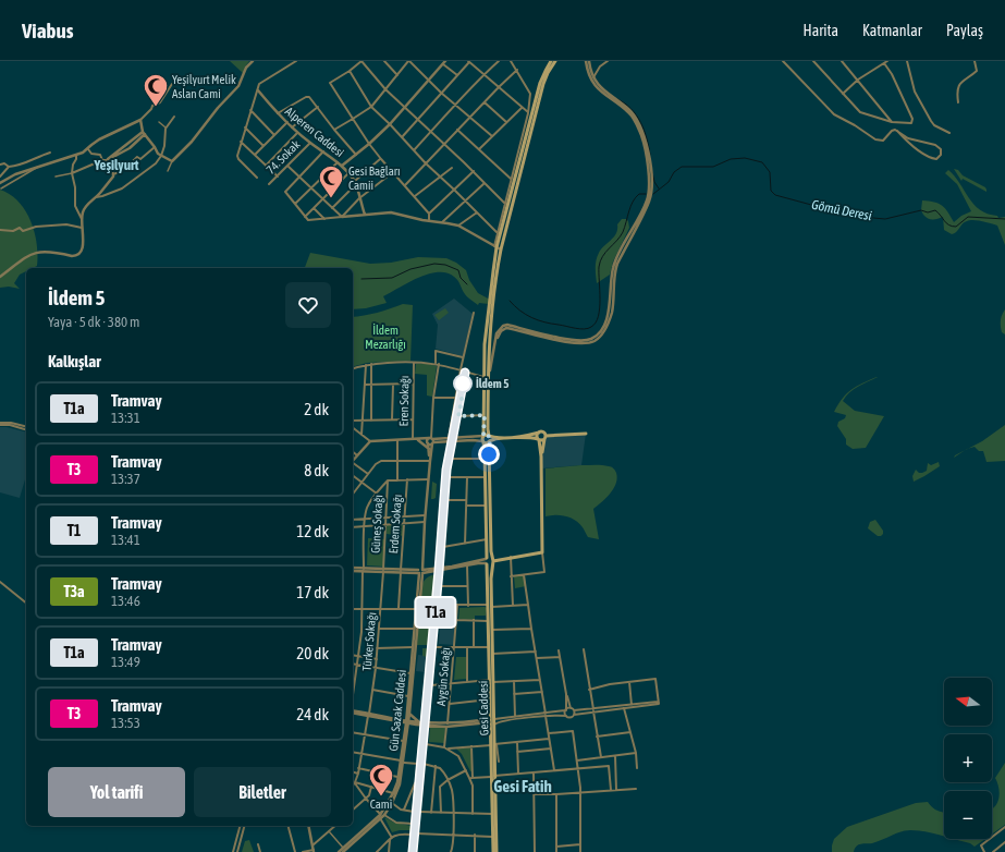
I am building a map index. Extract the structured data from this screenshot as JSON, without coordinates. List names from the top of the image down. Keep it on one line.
{"streets":{"main road":["Gesi Caddesi"],"street":["Alperen Caddesi","74. Sokak","Eren Sokağı","Güneş Sokağı","Erdem Sokağı","Türker Sokağı","Aygün Sokağı","Gün Sazak Caddesi"]},"crossings":[["Alperen Caddesi","74. Sokak"],["Güneş Sokağı","Türker Sokağı"]],"districts":["Yeşilyurt","Gesi Fatih"],"water":["Gömü Deresi"],"parks":["İldem Mezarlığı"],"places":{"mosque":["Yeşilyurt Melik Aslan Cami","Gesi Bağları Camii","Cami"],"other":["İldem 5"]},"lines":["tram line T1a"],"north":"left","page":{"header":"Viabus","nav":["Harita","Katmanlar","Paylaş"],"on_map":"T1a","heading":[["İldem 5","Yaya · 5 dk · 380 m"],"Kalkışlar"],"list":[{"mark":"T1a","name":"Tramvay","note":"13:31","value":"2 dk"},{"mark":"T3","name":"Tramvay","note":"13:37","value":"8 dk"},{"mark":"T1","name":"Tramvay","note":"13:41","value":"12 dk"},{"mark":"T3a","name":"Tramvay","note":"13:46","value":"17 dk"},{"mark":"T1a","name":"Tramvay","note":"13:49","value":"20 dk"},{"mark":"T3","name":"Tramvay","note":"13:53","value":"24 dk"}],"map_buttons":["+","−"],"buttons":["Yol tarifi","Biletler"]}}
